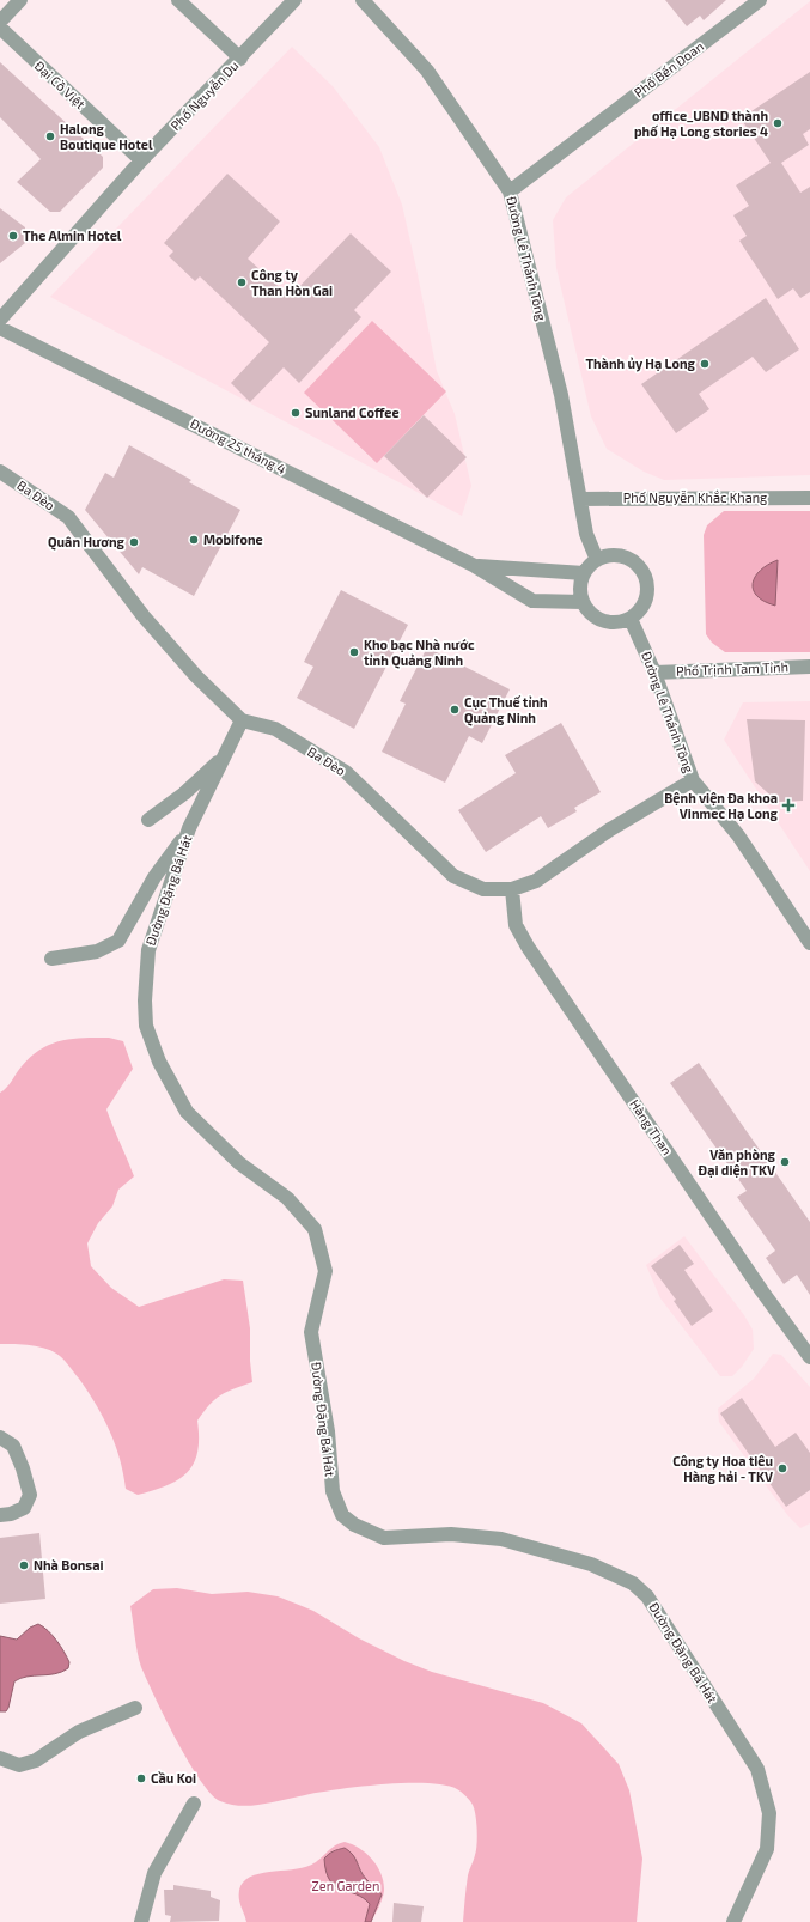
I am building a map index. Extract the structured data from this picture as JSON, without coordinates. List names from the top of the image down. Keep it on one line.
{"streets":{"street":["Phố Bến Đoan","Đại Cồ Việt","Phố Nguyễn Du","Đường Lê Thánh Tông","Đường 25 tháng 4","Ba Đèo","Phố Nguyễn Khắc Khang","Phố Trịnh Tam Tỉnh","Đường Đặng Bá Hát","Hàng Than"]},"crossings":[["Phố Bến Đoan","Đường Lê Thánh Tông"],["Đại Cồ Việt","Phố Nguyễn Du"],["Đường Lê Thánh Tông","Đường 25 tháng 4"],["Đường Lê Thánh Tông","Ba Đèo"],["Đường Lê Thánh Tông","Phố Nguyễn Khắc Khang"],["Đường Lê Thánh Tông","Phố Trịnh Tam Tỉnh"],["Ba Đèo","Đường Đặng Bá Hát"],["Ba Đèo","Hàng Than"]],"parks":["Zen Garden"],"places":{"other":["office_UBND thành phố Hạ Long stories 4","Halong Boutique Hotel","The Almin Hotel","Công ty Than Hòn Gai","Thành ủy Hạ Long","Sunland Coffee","Mobifone","Quân Hương","Kho bạc Nhà nước tỉnh Quảng Ninh","Cục Thuế tỉnh Quảng Ninh","Văn phòng Đại diện TKV","Công ty Hoa tiêu Hàng hải - TKV","Nhà Bonsai","Cầu Koi"],"health":["Bệnh viện Đa khoa Vinmec Hạ Long"]}}
